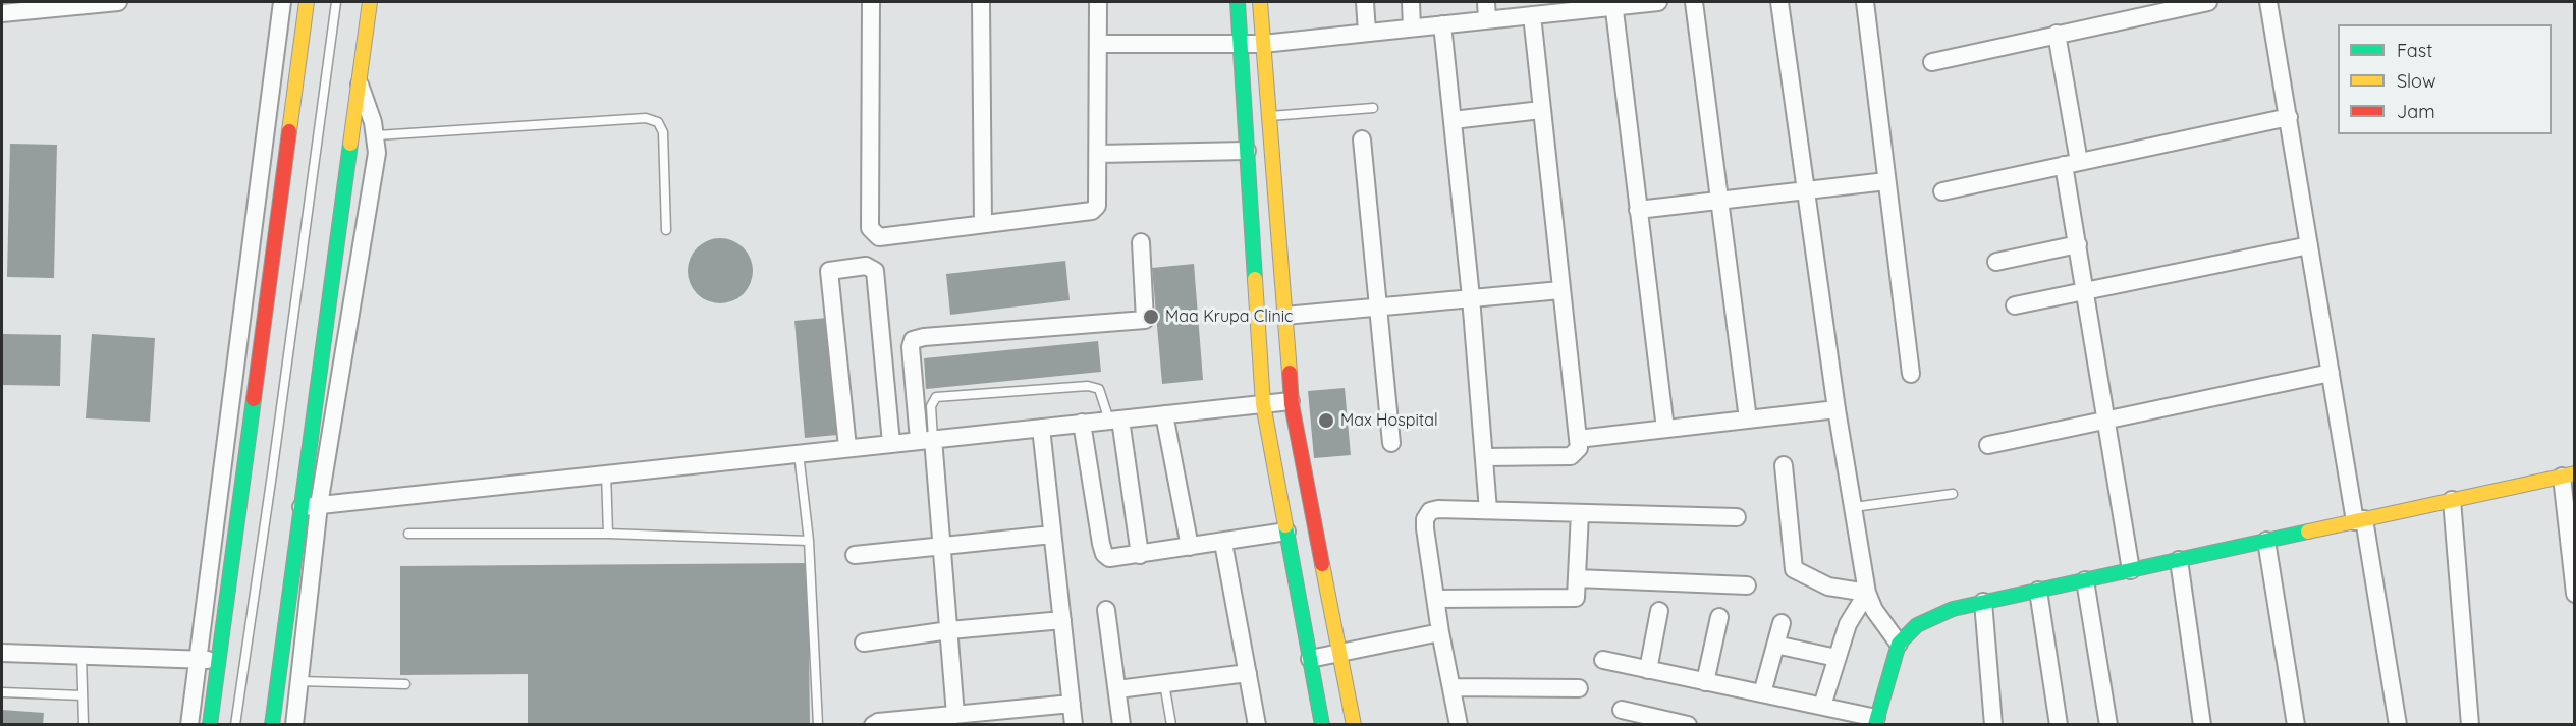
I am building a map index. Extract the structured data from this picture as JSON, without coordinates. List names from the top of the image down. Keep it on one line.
{"places":["Maa Krupa Clinic","Max Hospital"],"legend":["Fast","Slow","Jam"]}
